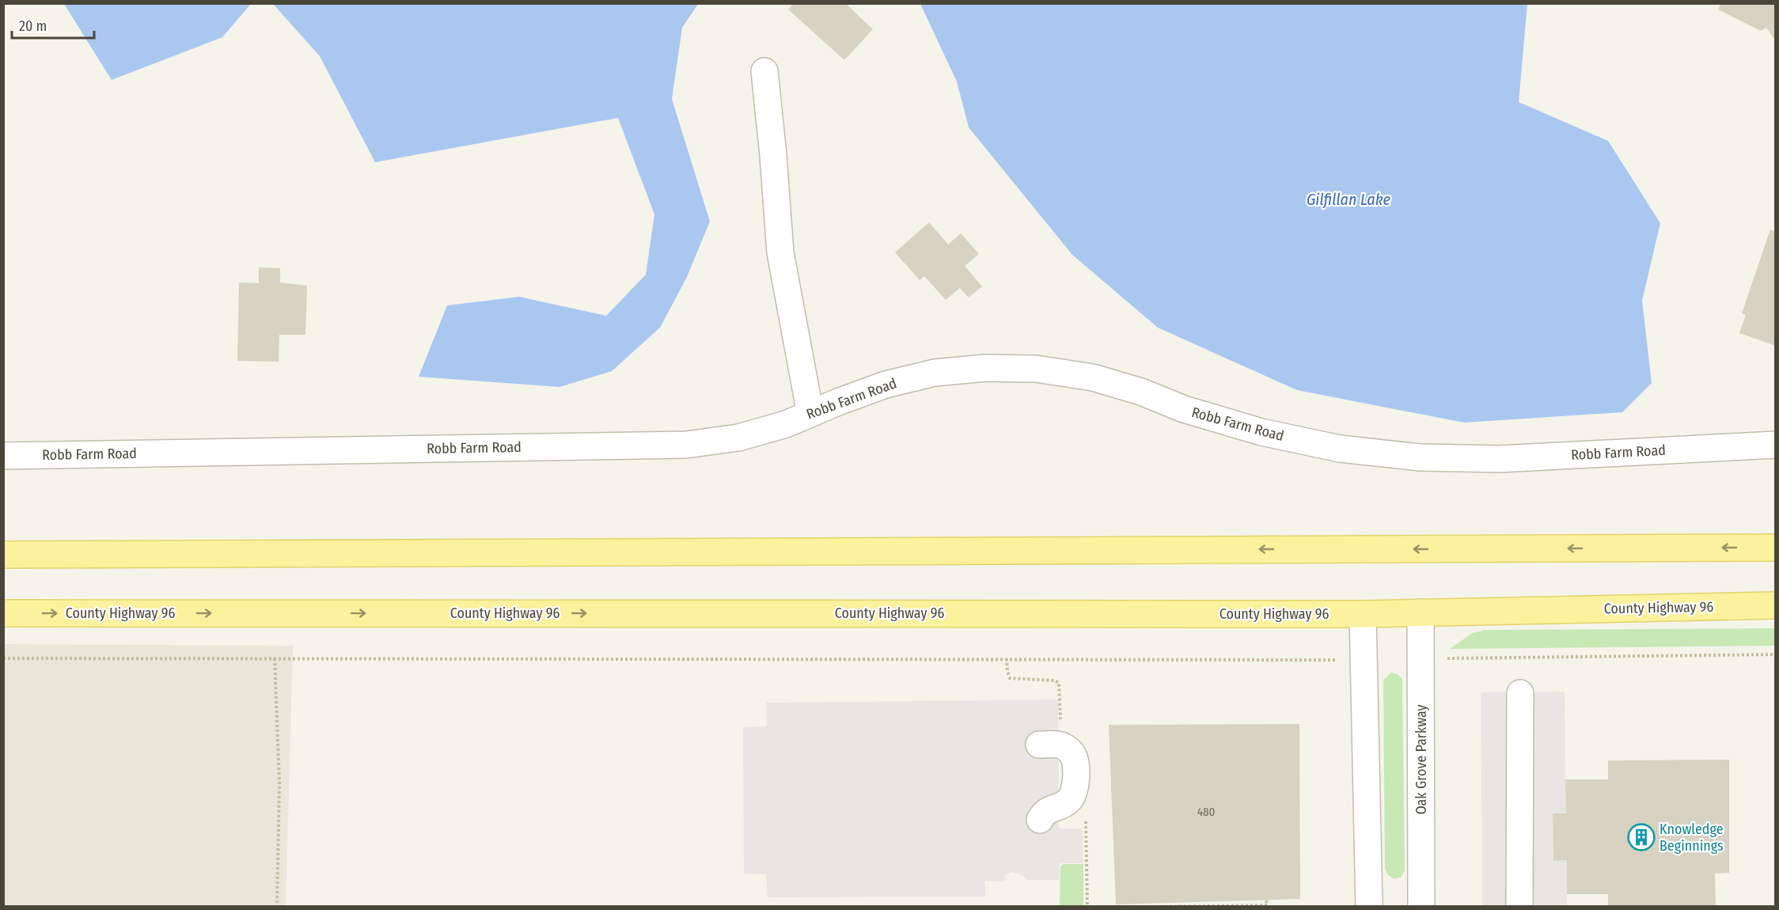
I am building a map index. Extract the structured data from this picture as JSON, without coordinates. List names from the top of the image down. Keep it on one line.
{"streets":{"main road":["County Highway 96"],"street":["Robb Farm Road","Oak Grove Parkway"]},"crossings":[["County Highway 96","Oak Grove Parkway"]],"water":["Gilfillan Lake"],"places":{"building":["Knowledge Beginnings"]},"house_numbers":["480"],"scale_bar":"20 m"}
